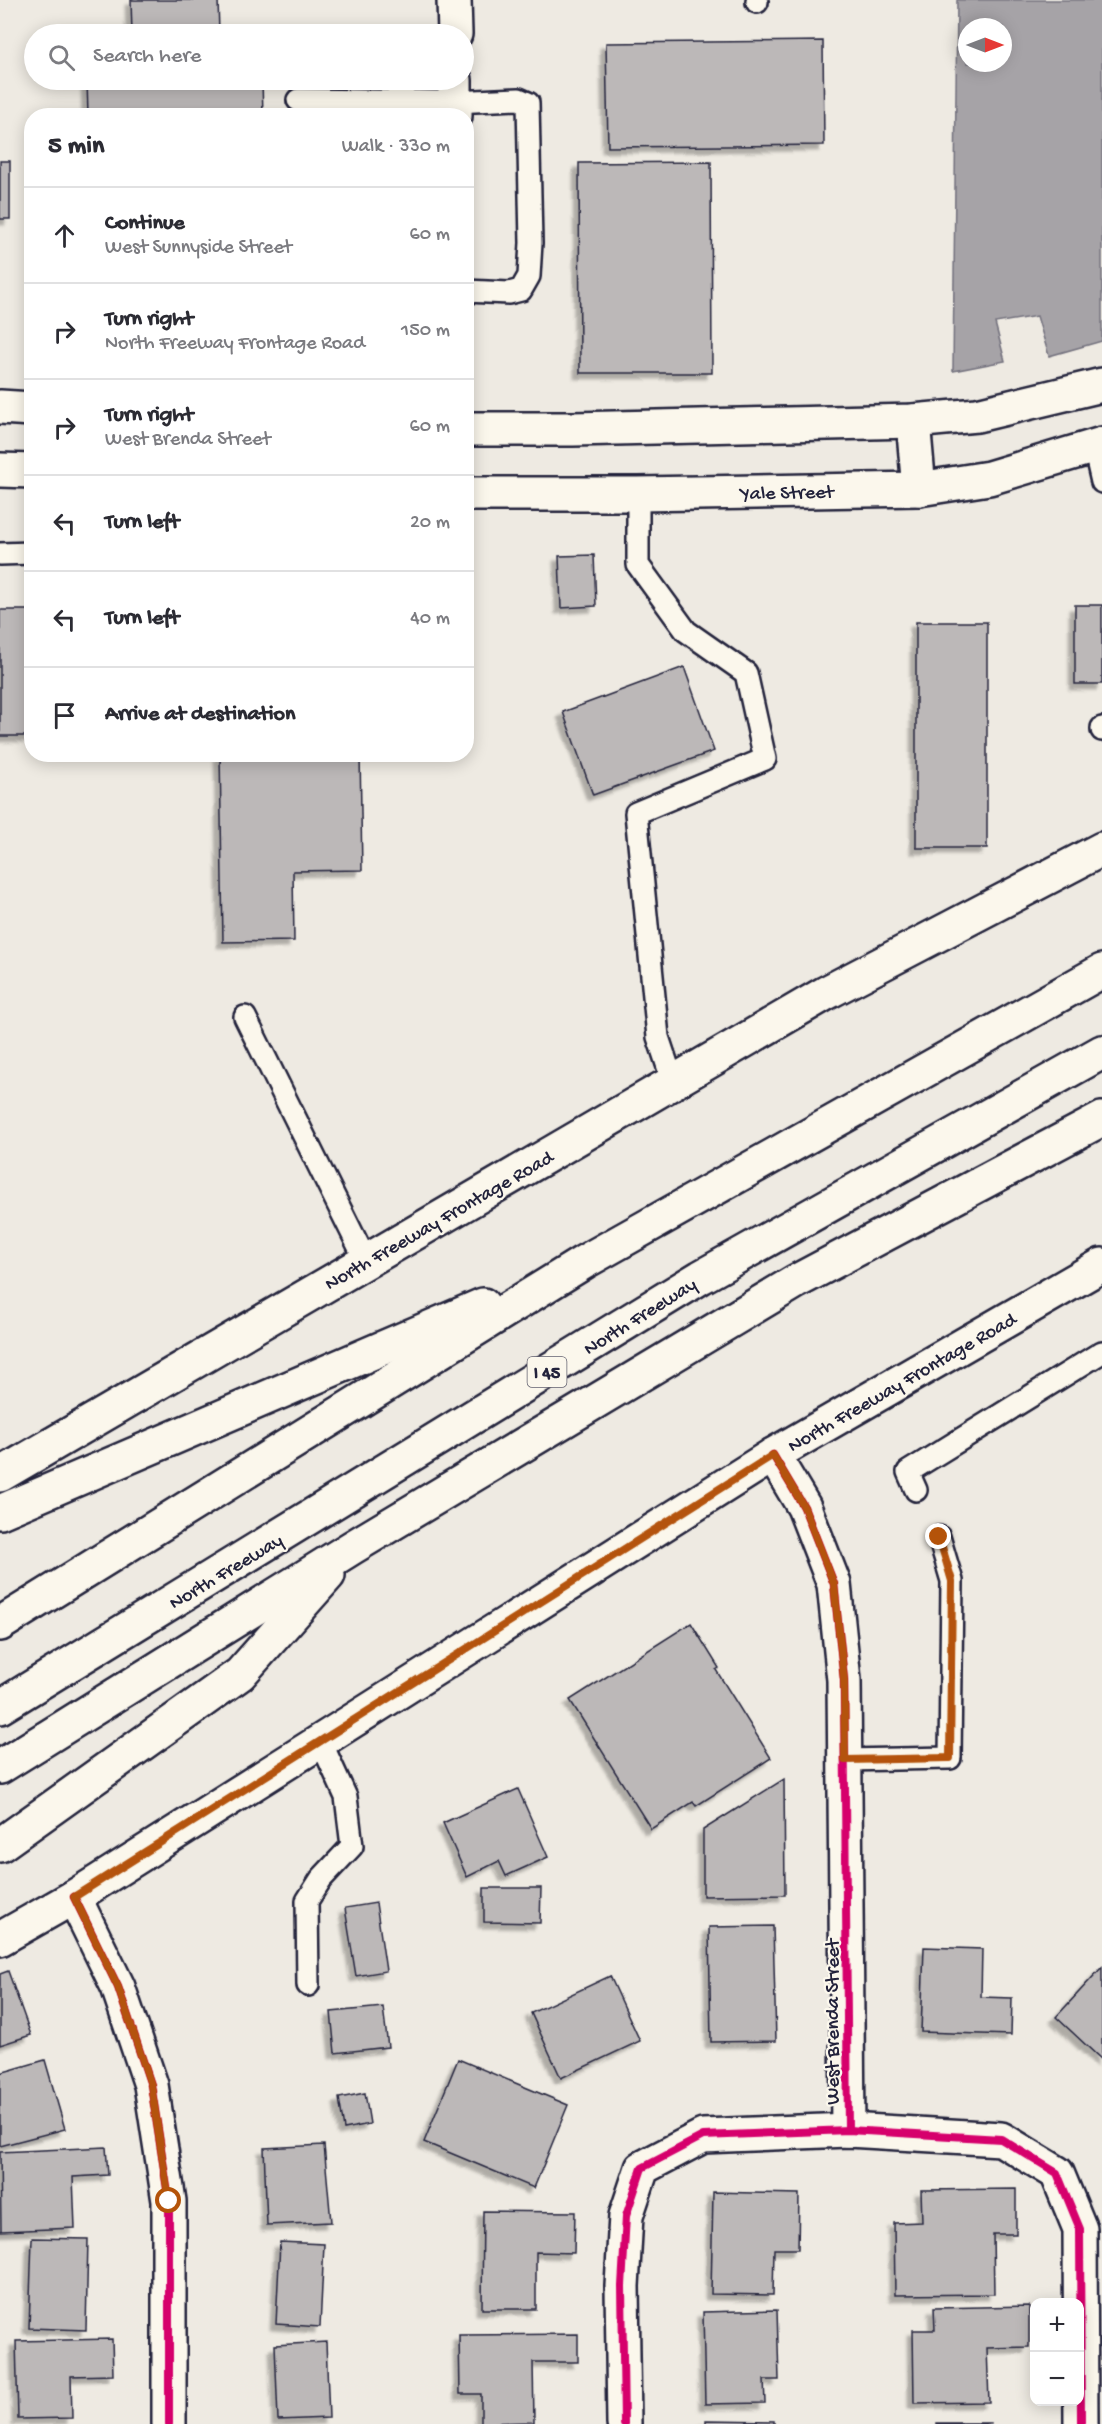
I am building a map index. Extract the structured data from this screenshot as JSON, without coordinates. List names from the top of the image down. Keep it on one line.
{"streets":{"main road":["Yale Street","North Freeway Frontage Road","North Freeway","I 45","West Brenda Street"]},"crossings":[["North Freeway Frontage Road","West Brenda Street"]],"north":"right","page":{"search":"Search here","heading":["5 min","Walk · 330 m"],"list":[["Continue","West Sunnyside Street","60 m"],["Turn right","North Freeway Frontage Road","150 m"],["Turn right","West Brenda Street","60 m"],["Turn left","20 m"],["Turn left","40 m"],"Arrive at destination"],"map_buttons":["+","−"]}}
